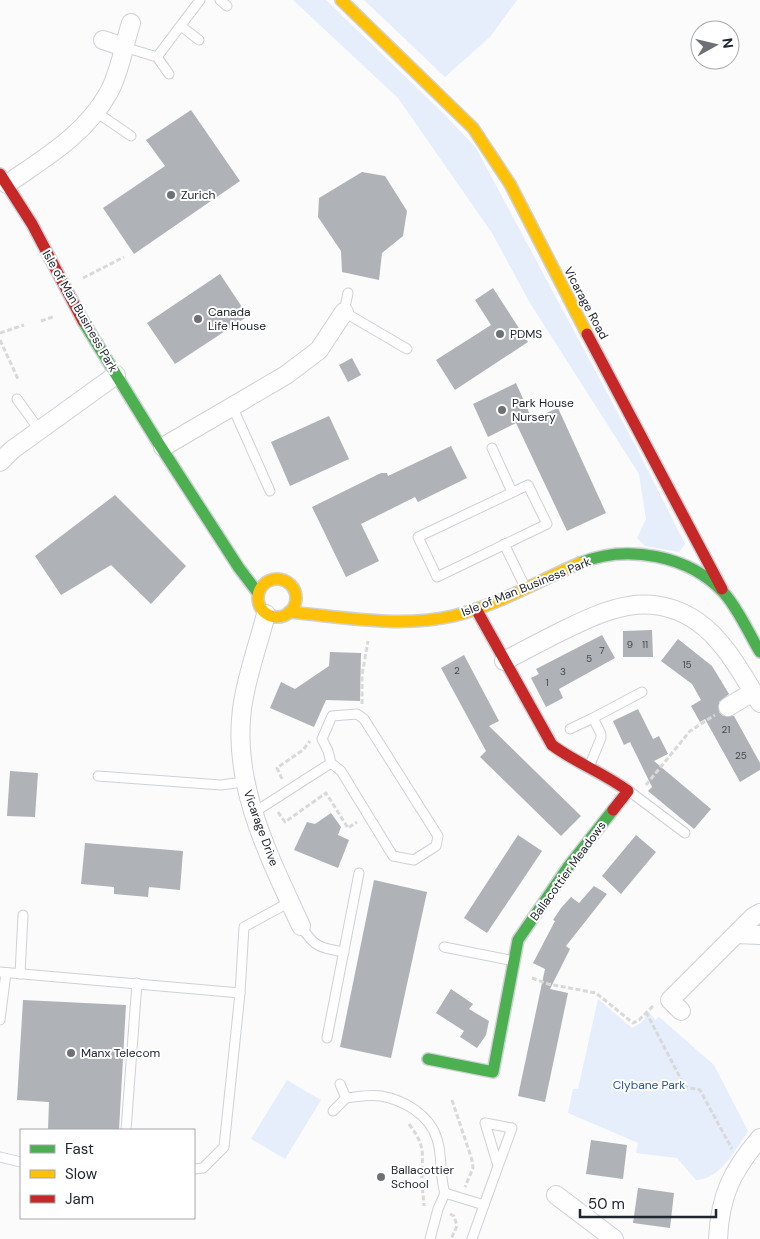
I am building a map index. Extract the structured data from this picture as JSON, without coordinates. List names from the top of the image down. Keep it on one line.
{"streets":{"main road":["Vicarage Road","Isle of Man Business Park","Ballacottier Meadows"],"street":["Vicarage Drive"]},"crossings":[["Vicarage Road","Isle of Man Business Park"],["Isle of Man Business Park","Vicarage Drive"]],"parks":["Clybane Park"],"places":["Zurich","Canada Life House","PDMS","Park House Nursery","Manx Telecom","Ballacottier School"],"house_numbers":["9","11","7","5","15","2","3","1","21","25"],"legend":["Fast","Slow","Jam"],"scale_bar":"50 m","north":"right"}
